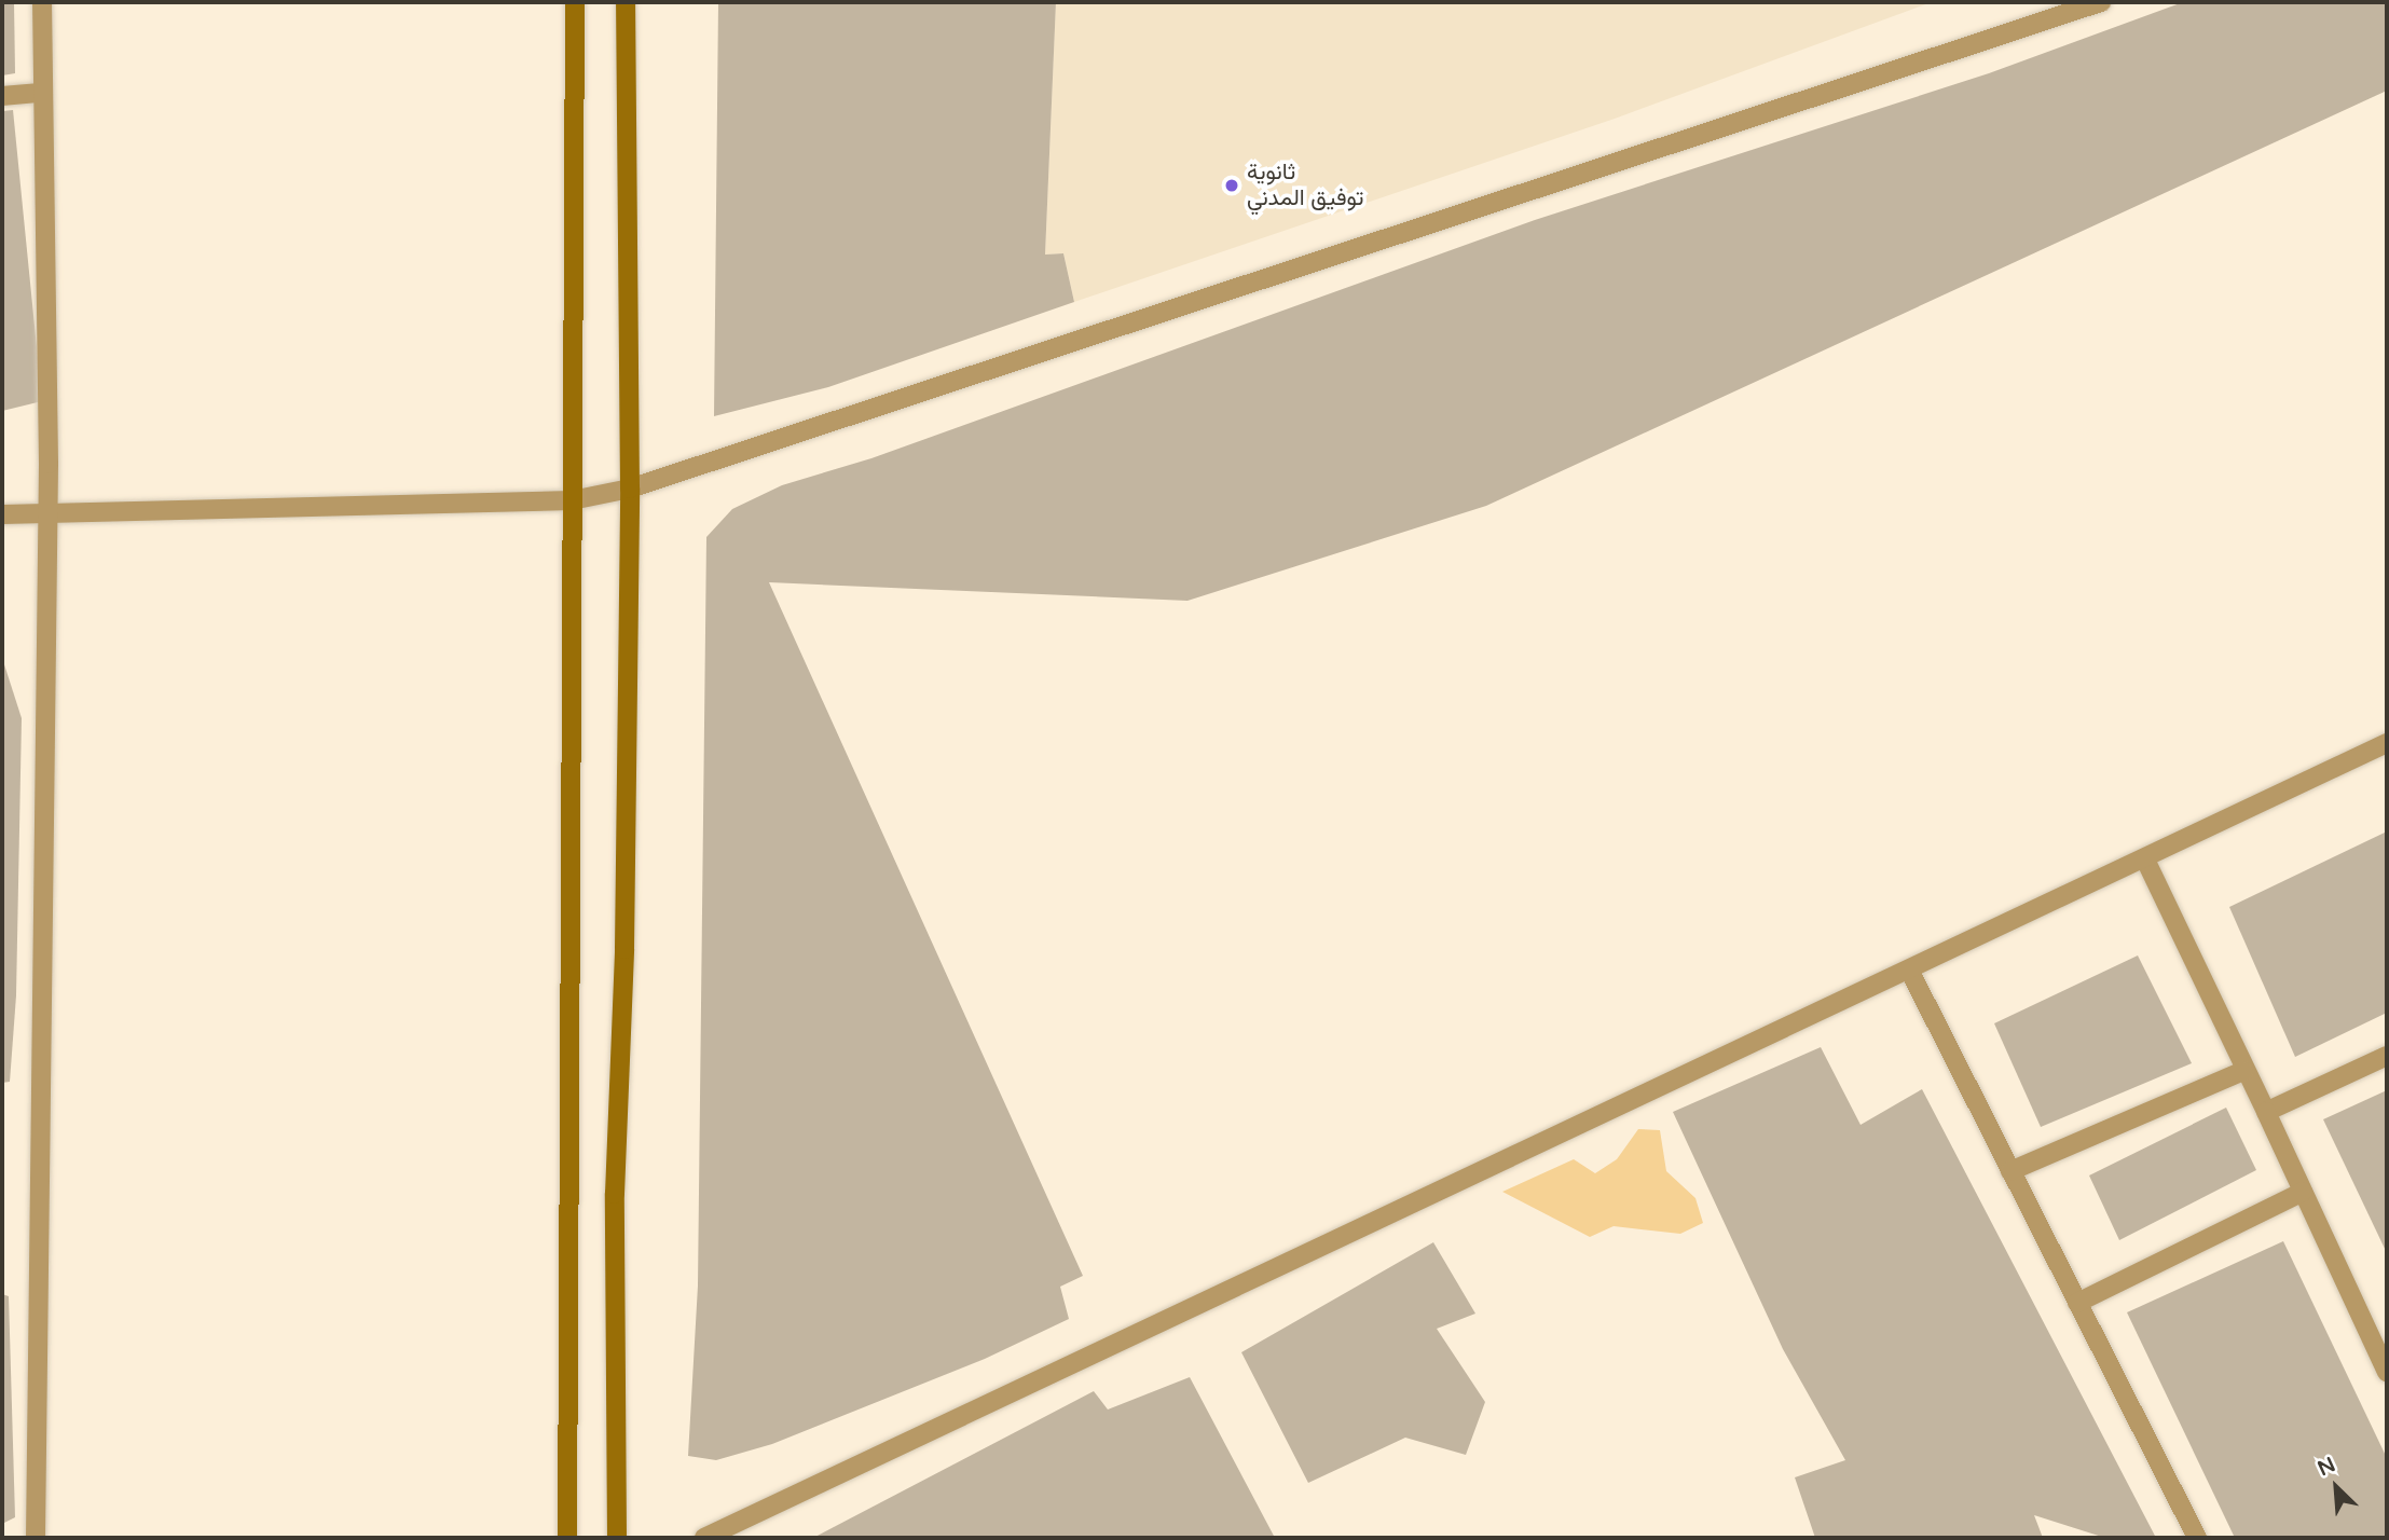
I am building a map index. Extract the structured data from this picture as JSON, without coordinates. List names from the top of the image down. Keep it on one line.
{"places":["ثانوية توفيق المدني"],"north":"top left"}
